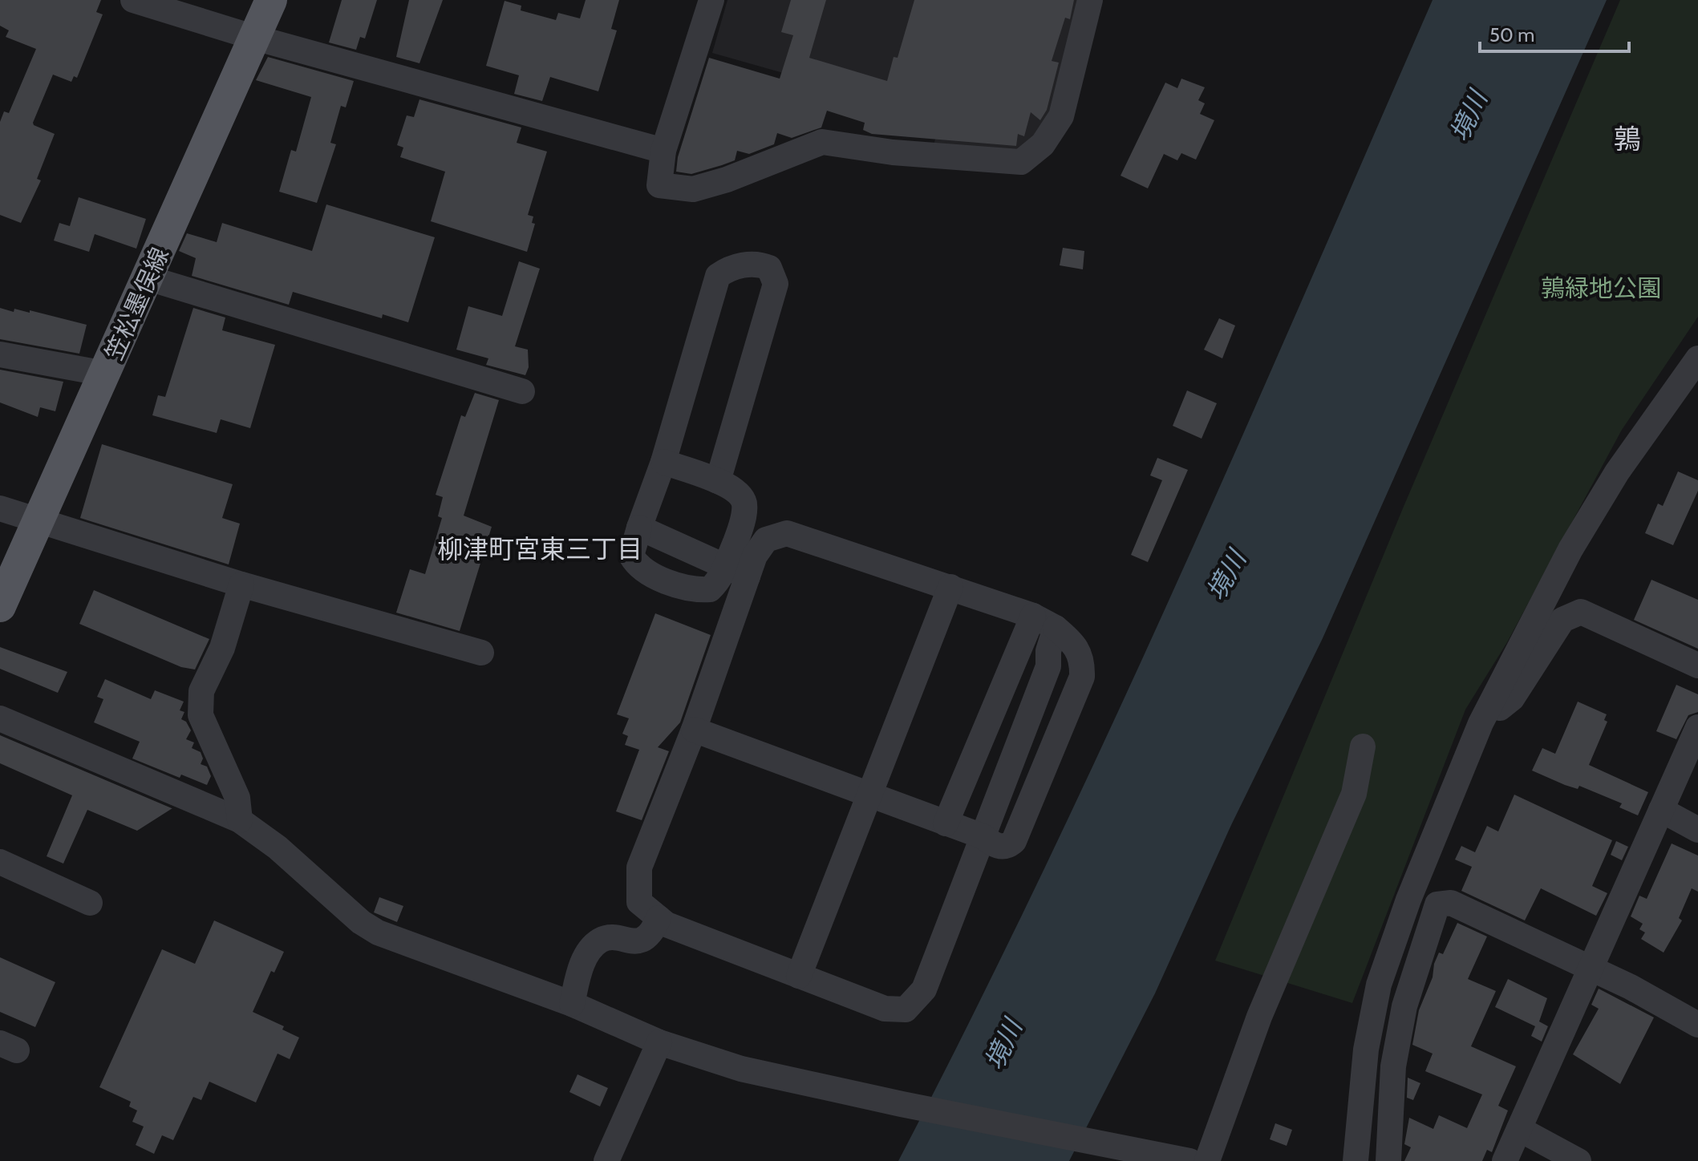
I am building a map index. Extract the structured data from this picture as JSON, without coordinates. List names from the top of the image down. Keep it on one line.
{"streets":{"main road":["笠松墨俣線"]},"districts":["鶉","柳津町宮東三丁目"],"water":["境川"],"parks":["鶉緑地公園"],"scale_bar":"50 m"}
